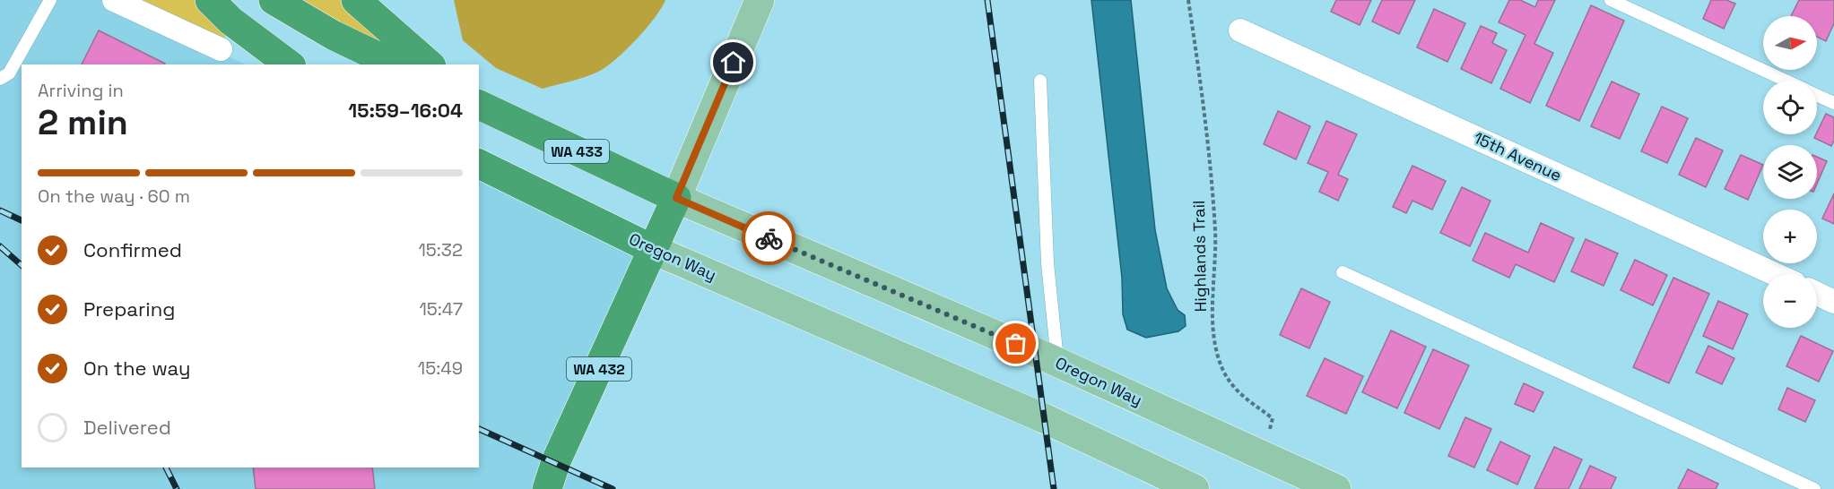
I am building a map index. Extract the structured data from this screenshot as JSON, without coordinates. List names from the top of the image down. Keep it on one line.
{"streets":{"highway":["WA 433","Oregon Way","WA 432"],"street":["15th Avenue"],"path":["Highlands Trail"]},"crossings":[["Highlands Trail","Oregon Way"],["Oregon Way","WA 432"]],"north":"right","page":{"map_buttons":["+","−"],"heading":["2 min","Arriving in","15:59–16:04"],"bar":"On the way · 60 m","list":[["Confirmed","15:32"],["Preparing","15:47"],["On the way","15:49"],"Delivered"]}}
